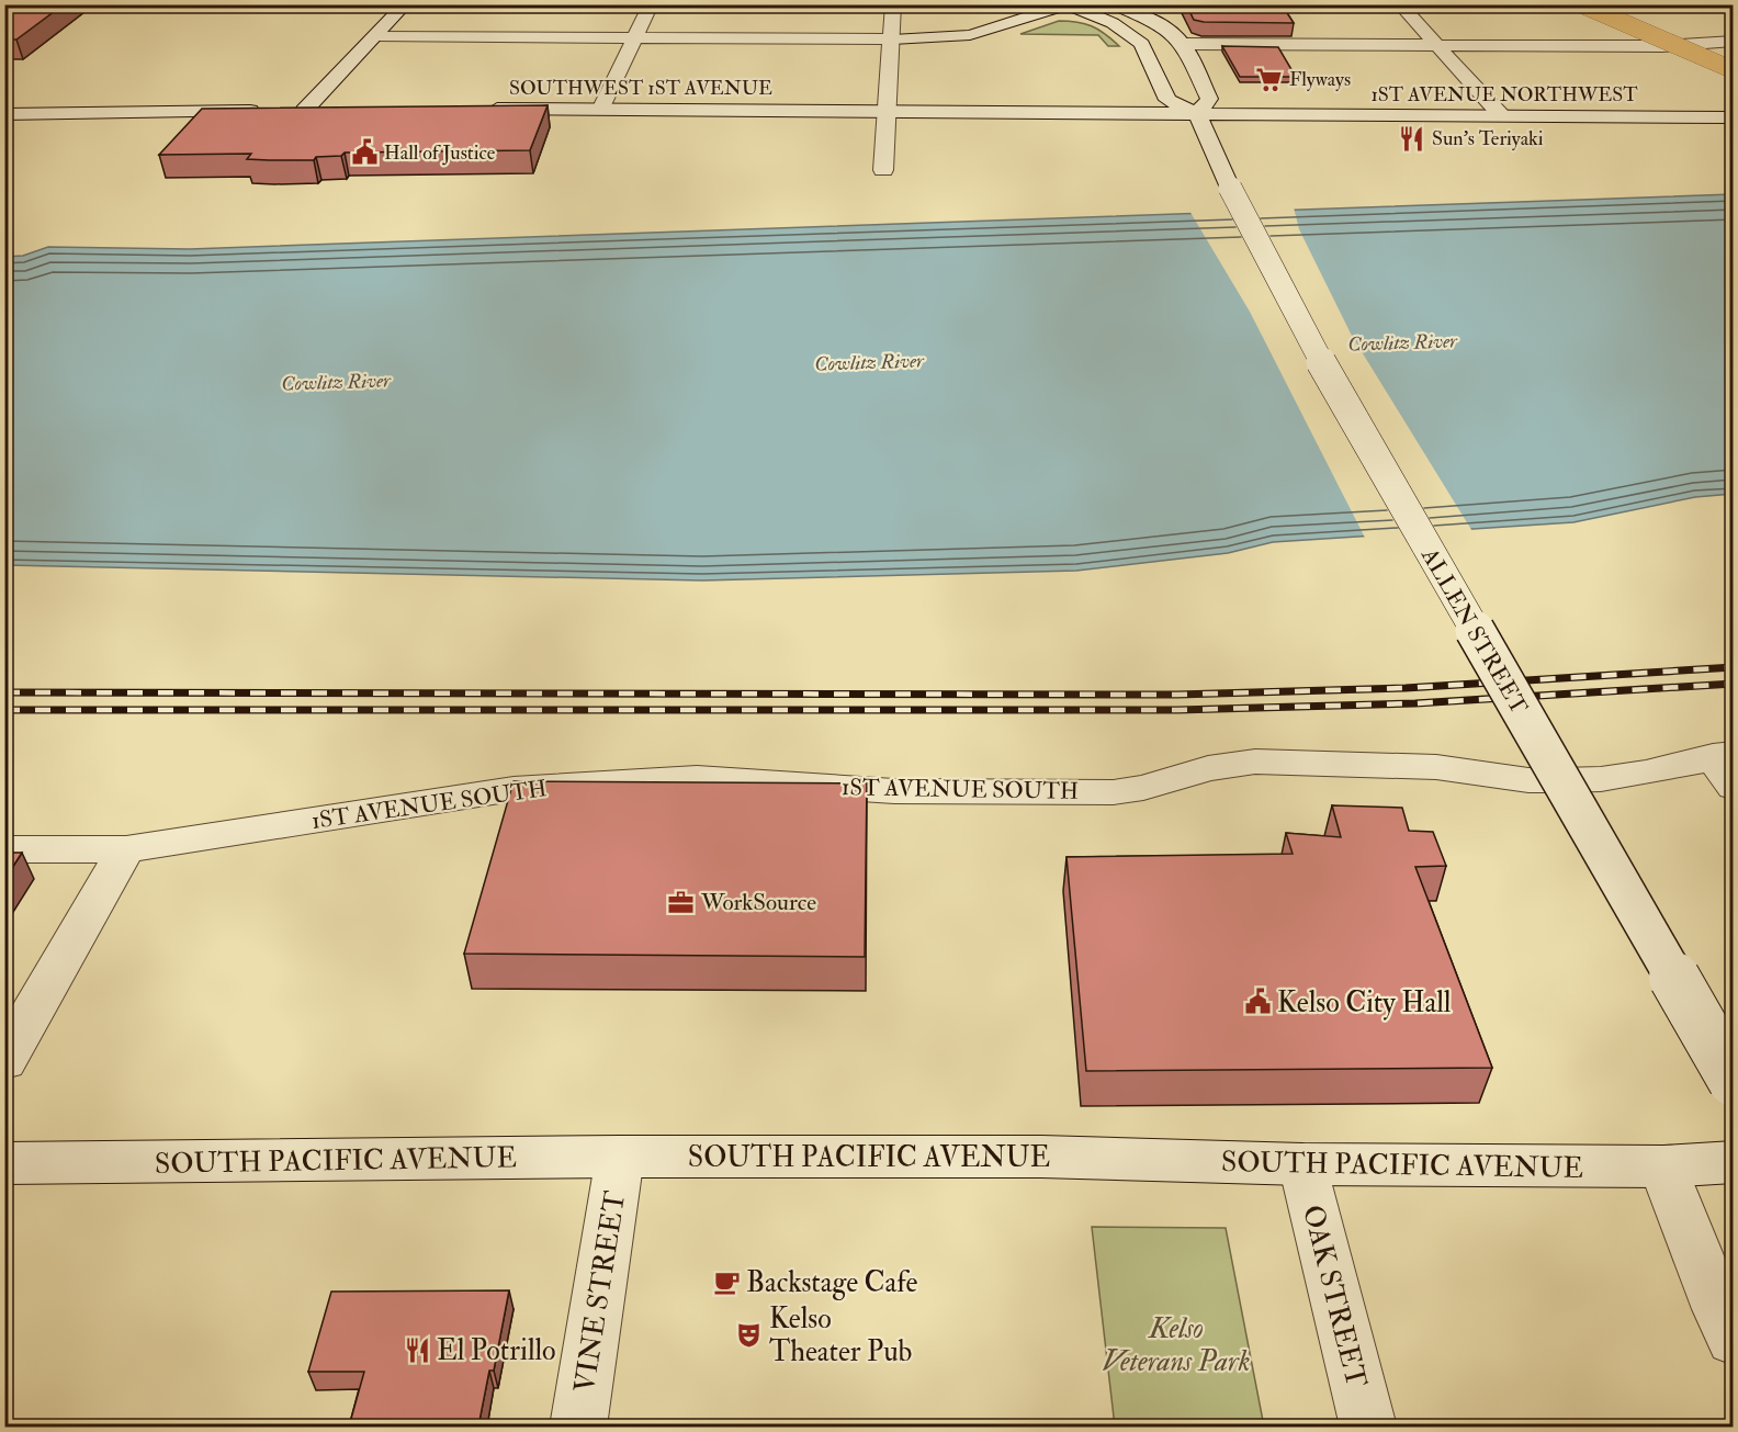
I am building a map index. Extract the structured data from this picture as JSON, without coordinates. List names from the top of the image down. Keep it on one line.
{"streets":{"street":["SOUTHWEST 1ST AVENUE","1ST AVENUE NORTHWEST","ALLEN STREET","1ST AVENUE SOUTH","SOUTH PACIFIC AVENUE","VINE STREET","OAK STREET"]},"crossings":[["SOUTHWEST 1ST AVENUE","1ST AVENUE NORTHWEST"],["SOUTHWEST 1ST AVENUE","ALLEN STREET"],["1ST AVENUE NORTHWEST","ALLEN STREET"],["SOUTH PACIFIC AVENUE","VINE STREET"],["SOUTH PACIFIC AVENUE","OAK STREET"]],"water":["Cowlitz River"],"parks":["Kelso Veterans Park"],"places":{"supermarket":["Flyways"],"restaurant":["Sun's Teriyaki","El Potrillo"],"public building":["Hall of Justice","Kelso City Hall"],"office":["WorkSource"],"cafe":["Backstage Cafe"],"theatre":["Kelso Theater Pub"]}}
